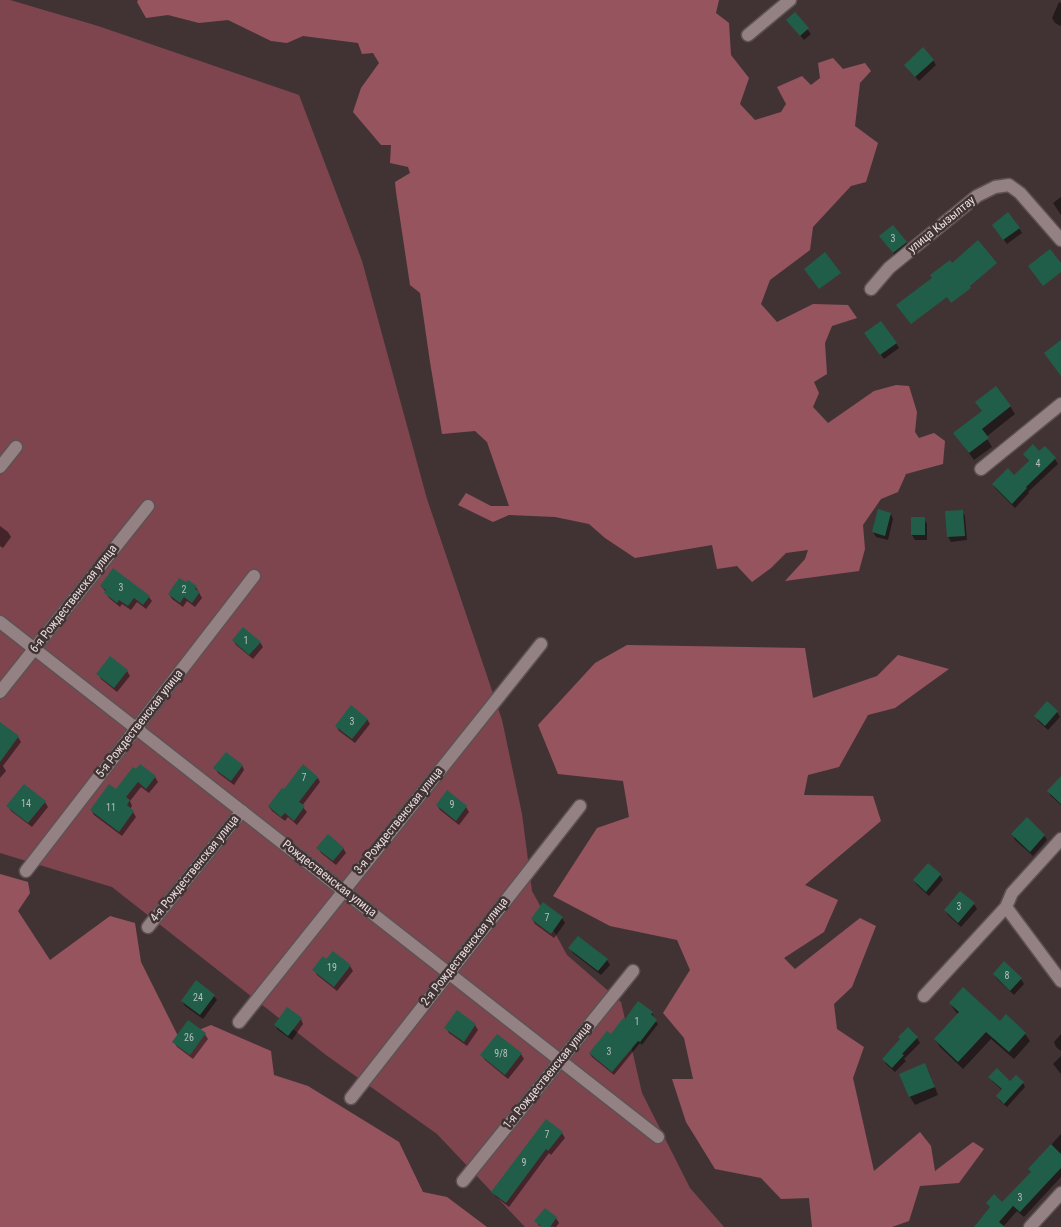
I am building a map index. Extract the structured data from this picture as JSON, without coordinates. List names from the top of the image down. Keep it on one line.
{"streets":{"street":["улица Кызылтау","6-я Рождественская улица","5-я Рождественская улица","3-я Рождественская улица","4-я Рождественская улица","Рождественская улица","2-я Рождественская улица","1-я Рождественская улица"]},"crossings":[["6-я Рождественская улица","Рождественская улица"],["5-я Рождественская улица","Рождественская улица"],["3-я Рождественская улица","Рождественская улица"],["4-я Рождественская улица","Рождественская улица"],["Рождественская улица","2-я Рождественская улица"],["Рождественская улица","1-я Рождественская улица"]],"house_numbers":["3","4","3","2","1","3","7","14","9","11","3","7","19","8","24","1","26","3","9/8","7","9","3"]}
